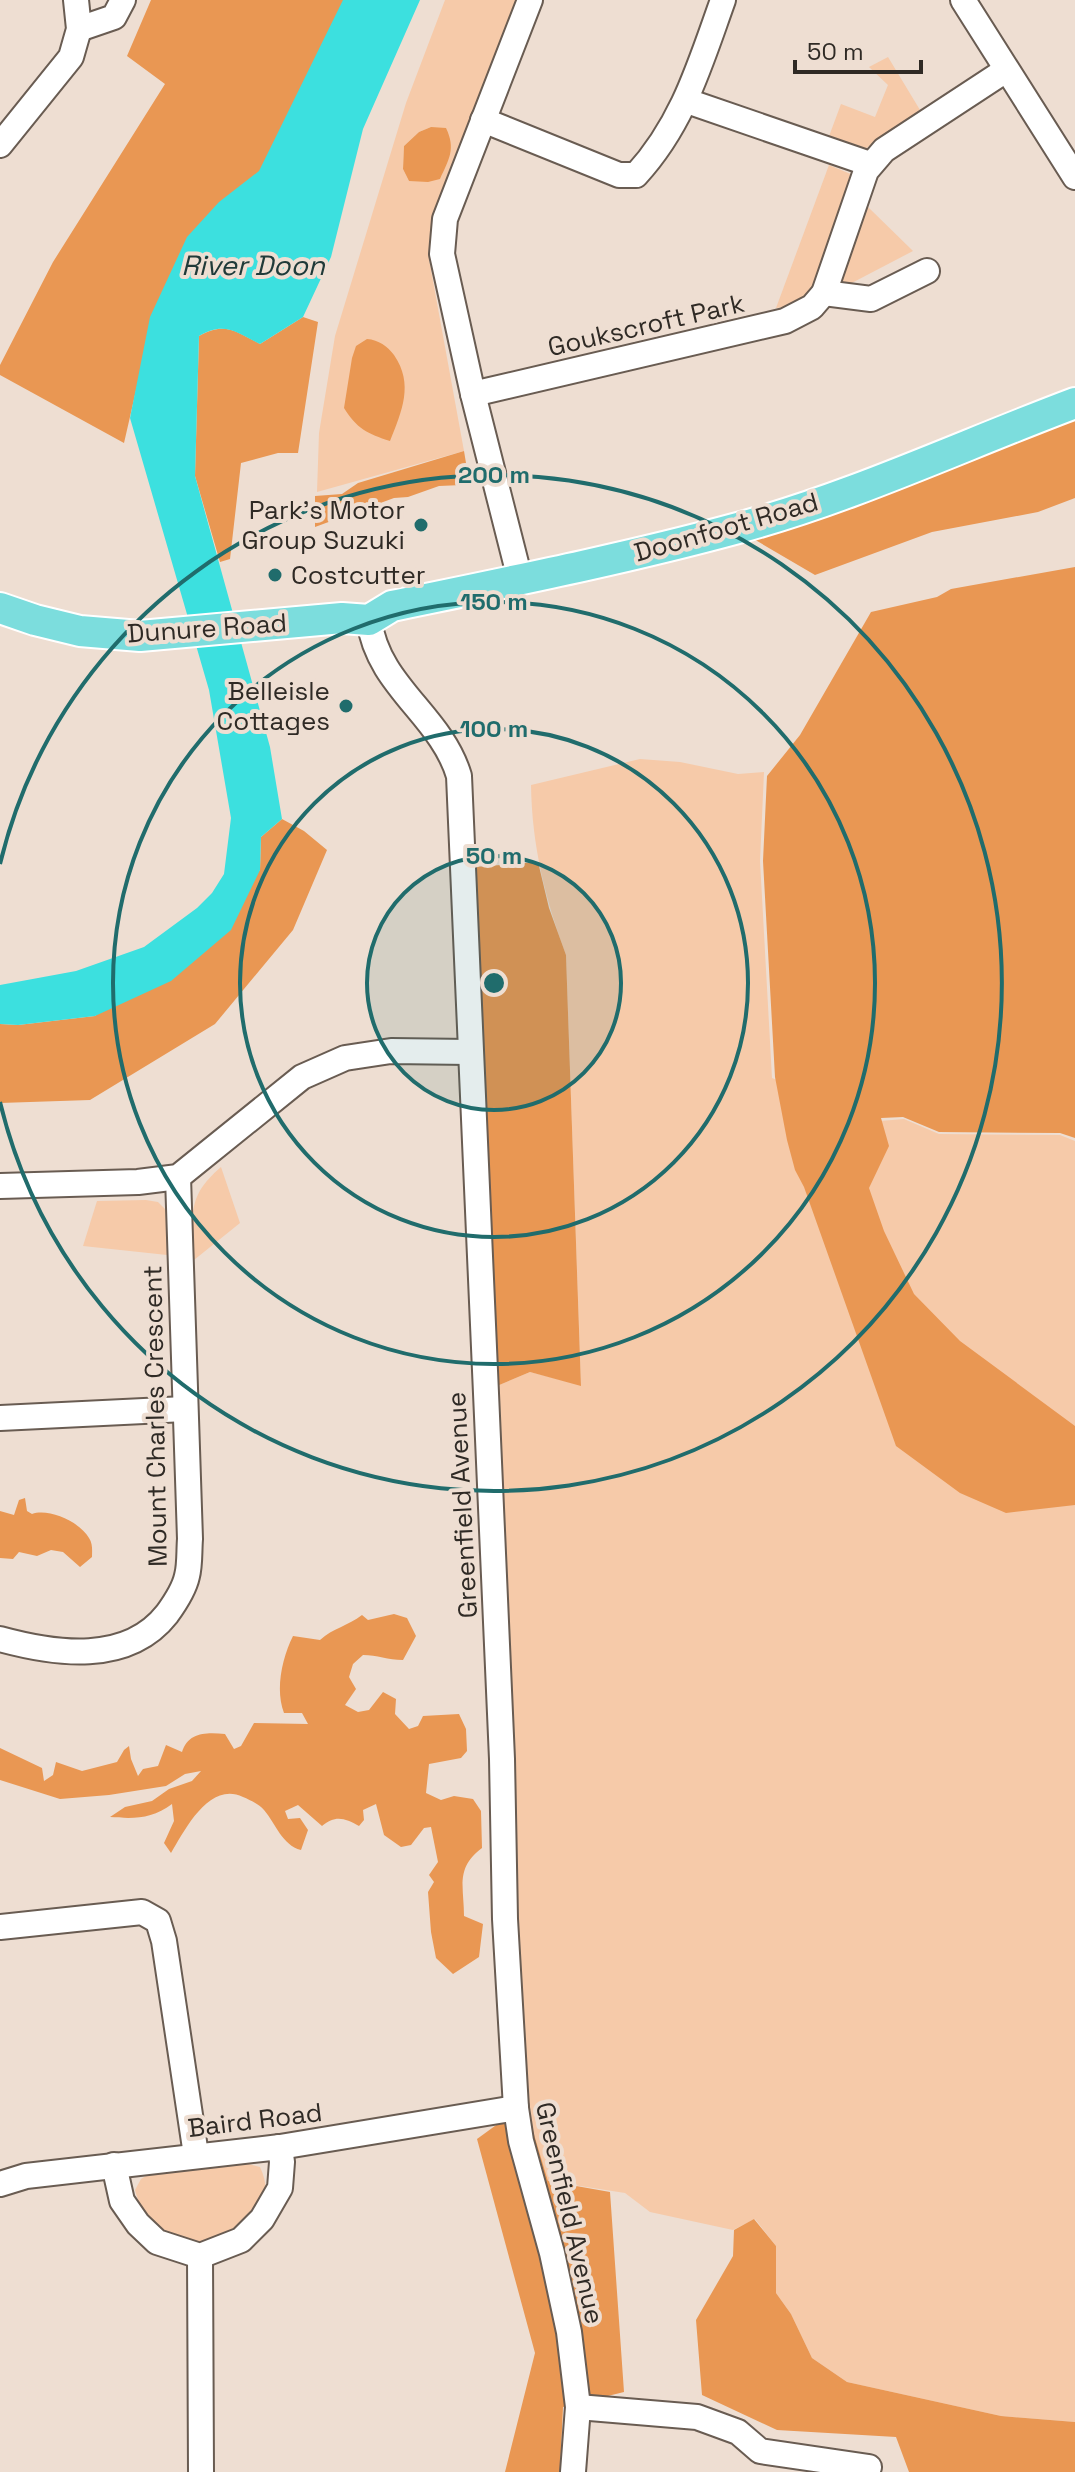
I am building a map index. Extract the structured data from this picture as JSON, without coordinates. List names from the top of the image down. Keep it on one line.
{"streets":{"main road":["Doonfoot Road","Dunure Road"],"street":["Goukscroft Park","Mount Charles Crescent","Greenfield Avenue","Baird Road"]},"crossings":[["Doonfoot Road","Dunure Road"],["Doonfoot Road","Greenfield Avenue"],["Dunure Road","Greenfield Avenue"],["Greenfield Avenue","Baird Road"]],"water":["River Doon"],"places":["Park's Motor Group Suzuki","Costcutter","Belleisle Cottages"],"scale_bar":"50 m","rings":["200 m","150 m","100 m","50 m"]}
